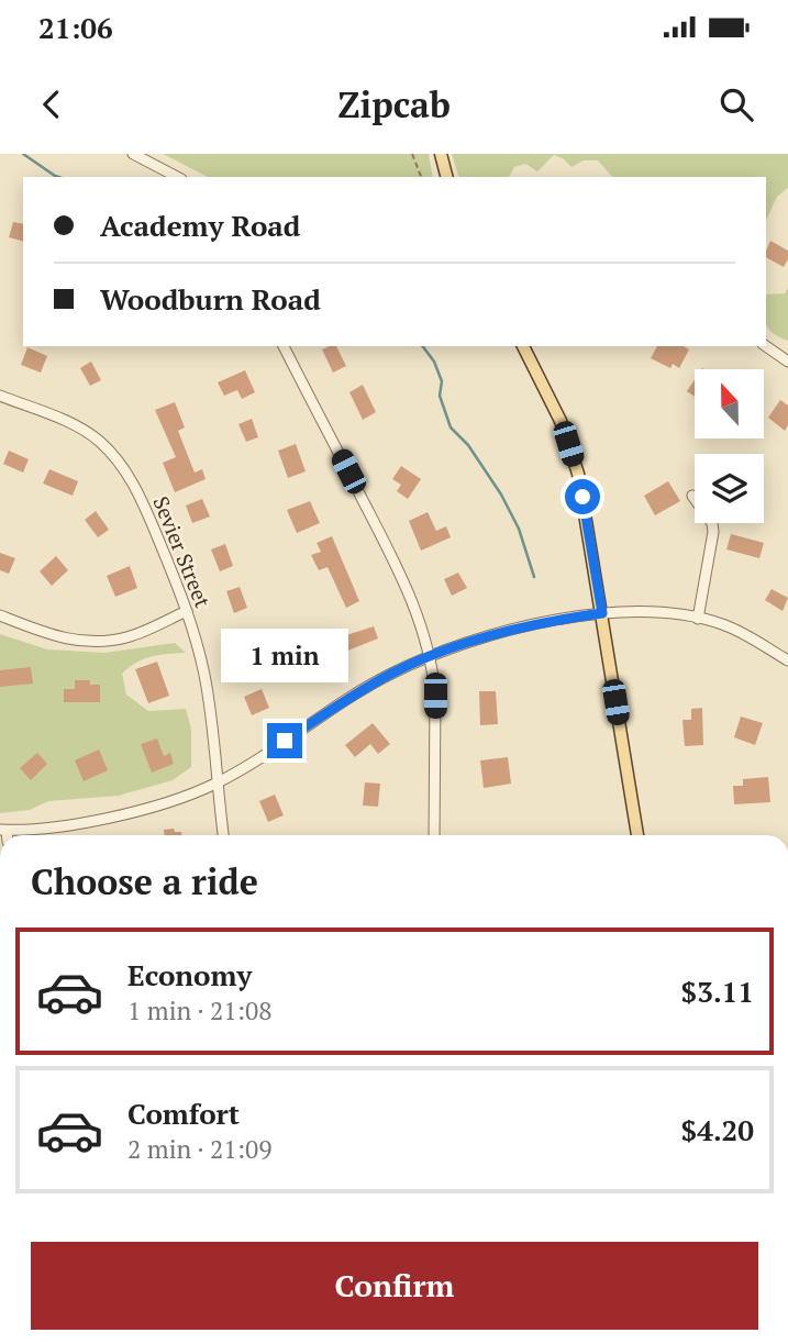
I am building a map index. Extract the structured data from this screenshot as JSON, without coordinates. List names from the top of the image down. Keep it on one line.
{"streets":{"street":["Sevier Street"]},"north":"top","page":{"status":"21:06","header":"Zipcab","banner":["Academy Road","Woodburn Road"],"bubble":"1 min","heading":"Choose a ride","list":[{"name":"Economy","note":"1 min · 21:08","value":"$3.11"},{"name":"Comfort","note":"2 min · 21:09","value":"$4.20"}],"buttons":"Confirm"}}
